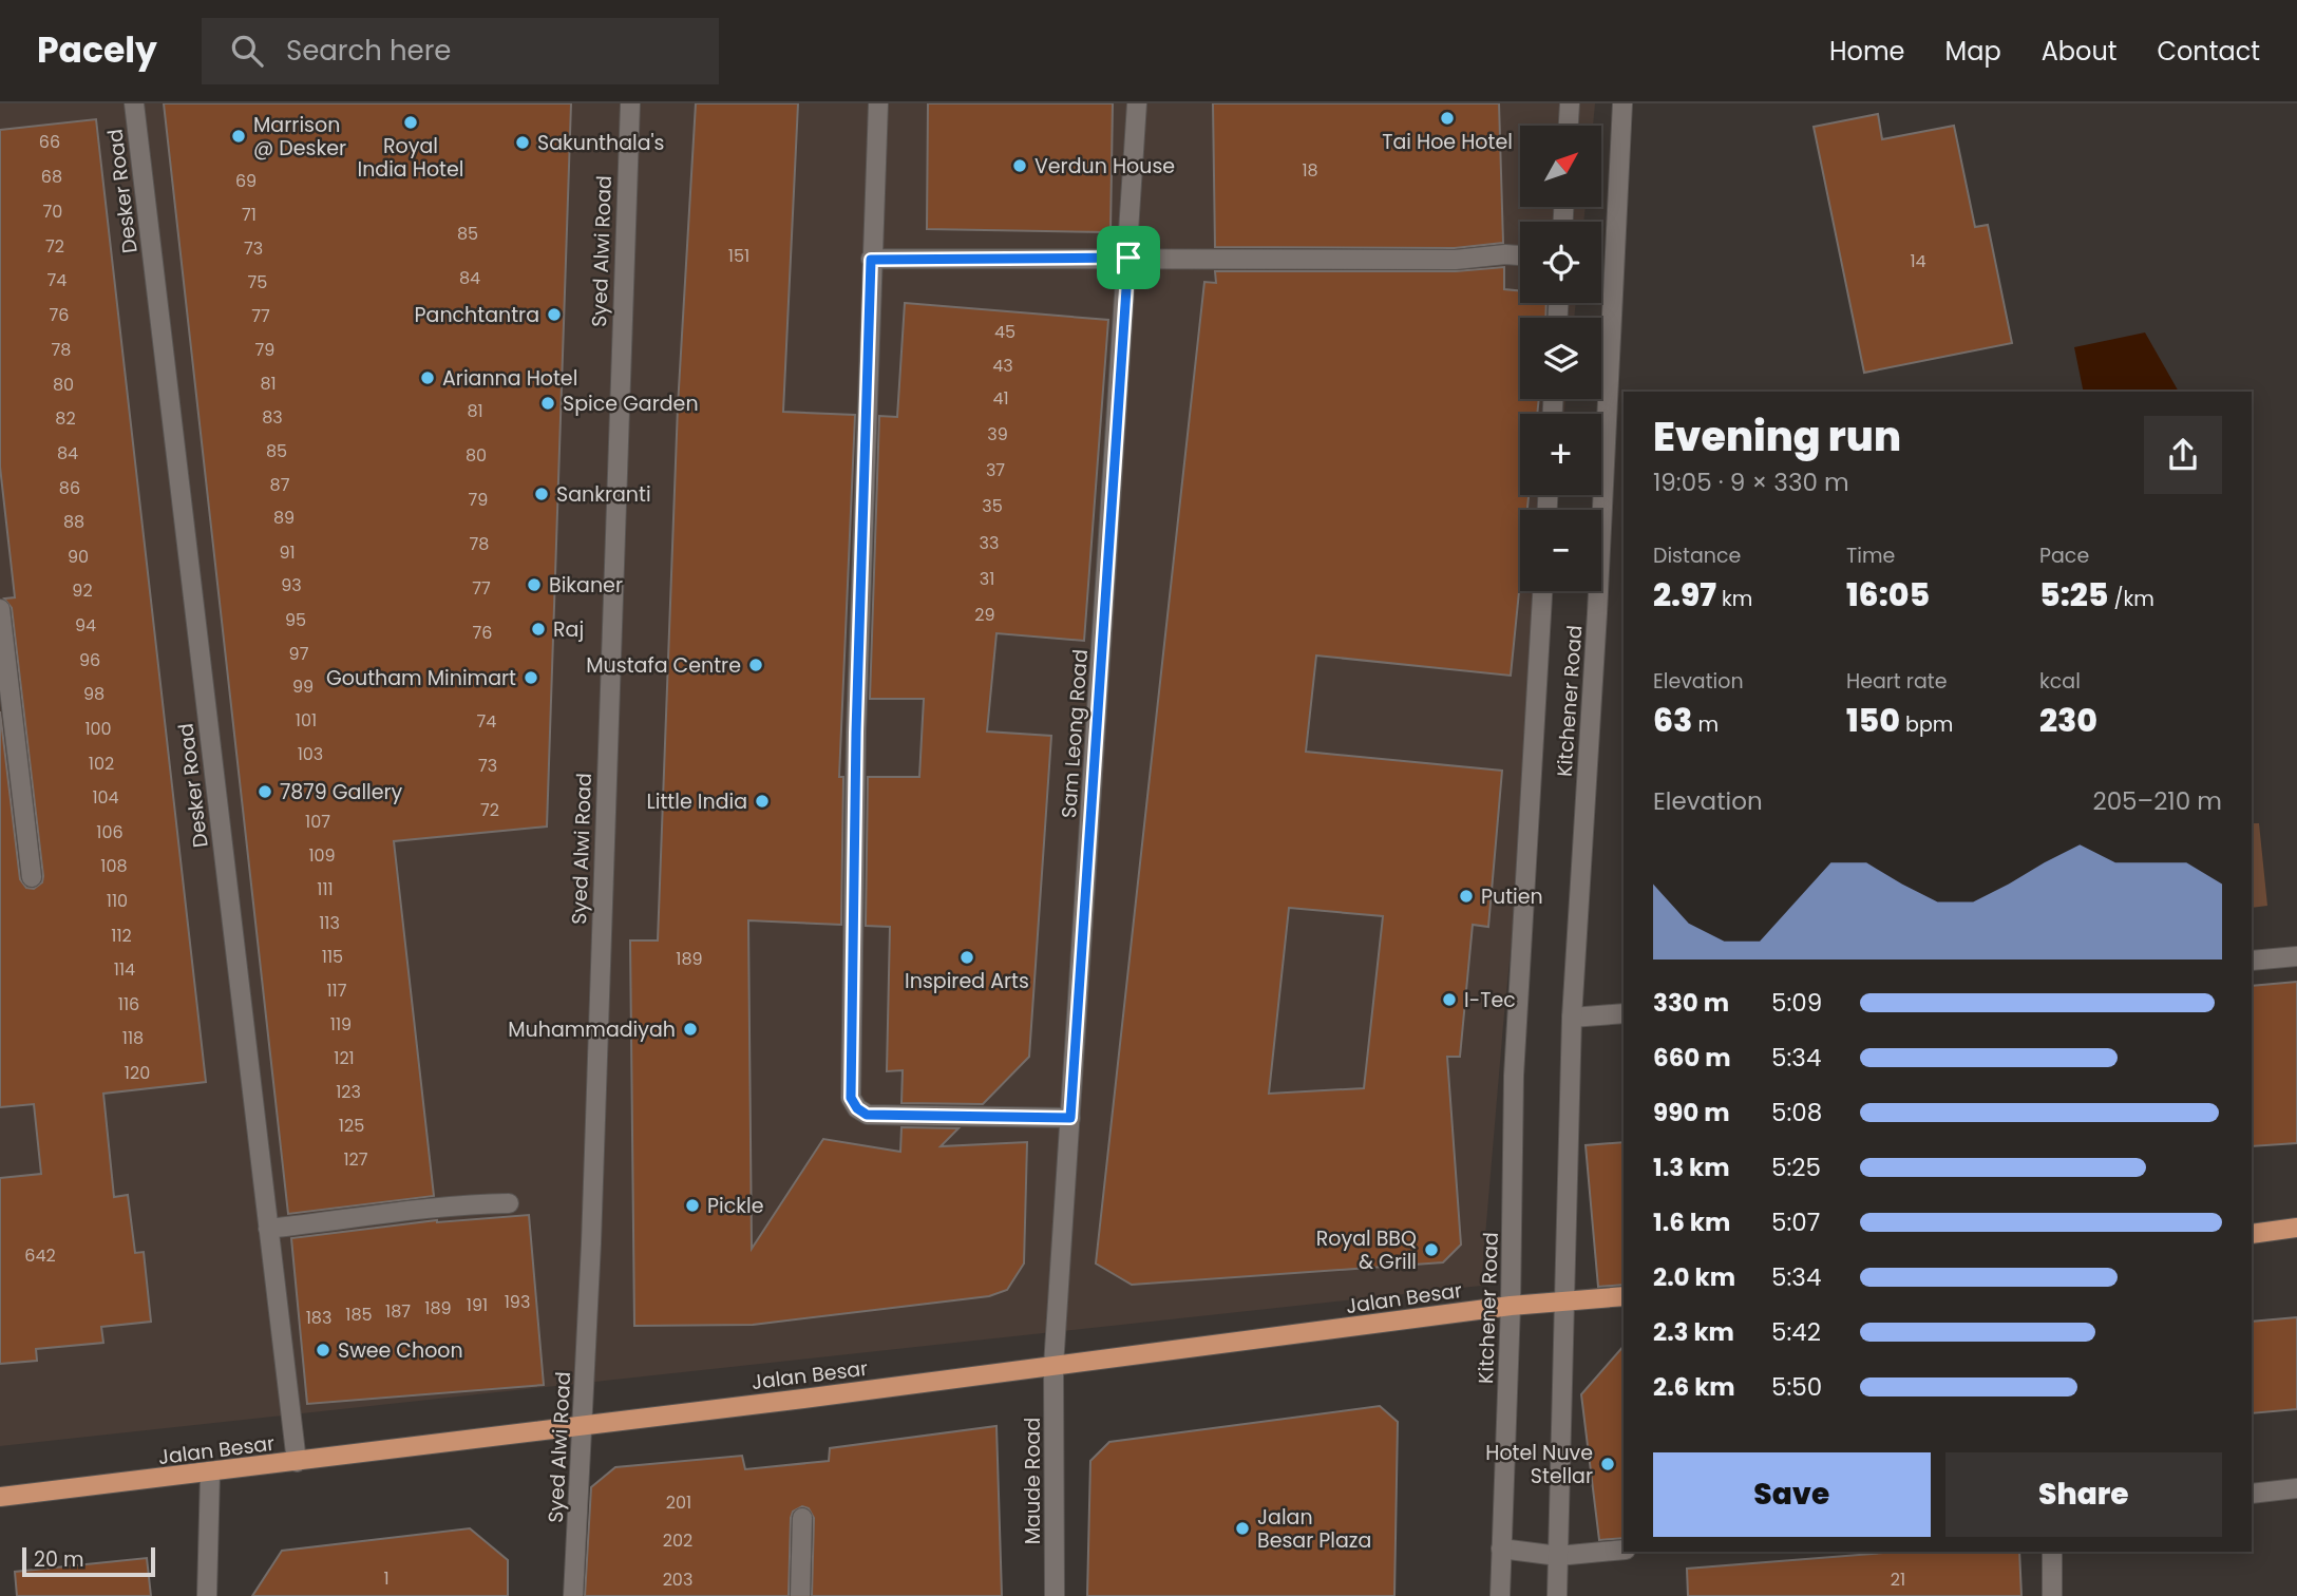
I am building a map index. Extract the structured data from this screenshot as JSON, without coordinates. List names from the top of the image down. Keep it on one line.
{"streets":{"main road":["Jalan Besar"],"street":["Desker Road","Syed Alwi Road","Kitchener Road","Sam Leong Road","Maude Road"]},"crossings":[["Desker Road","Jalan Besar"],["Syed Alwi Road","Jalan Besar"],["Kitchener Road","Jalan Besar"],["Sam Leong Road","Jalan Besar"],["Sam Leong Road","Maude Road"],["Jalan Besar","Maude Road"]],"places":["Tai Hoe Hotel","Royal India Hotel","Marrison @ Desker","Sakunthala's","Verdun House","Panchtantra","Arianna Hotel","Spice Garden","Sankranti","Bikaner","Raj","Mustafa Centre","Goutham Minimart","7879 Gallery","Little India","Putien","Inspired Arts","I-Tec","Muhammadiyah","Pickle","Royal BBQ & Grill","Swee Choon","Hotel Nuve Stellar","Jalan Besar Plaza"],"house_numbers":["66","18","68","69","70","71","85","72","73","151","14","84","74","75","76","77","45","78","79","43","81","80","41","81","83","82","39","85","84","80","37","87","86","79","35","89","88","33","78","91","90","31","93","77","92","29","95","94","76","97","96","99","98","101","74","100","103","102","73","104","72","107","106","109","108","111","110","113","112","115","189","114","117","116","119","118","121","120","123","125","127","642","193","191","189","187","185","183","201","202","1","203","21"],"scale_bar":"20 m","north":"top right","page":{"header":"Pacely","search":"Search here","nav":["Home","Map","About","Contact"],"map_buttons":["+","−"],"heading":["Evening run","19:05 · 9 × 330 m"],"stats":[["Distance","2.97 km"],["Time","16:05"],["Pace","5:25 /km"],["Elevation","63 m"],["Heart rate","150 bpm"],["kcal","230"]],"chart":["Elevation","205–210 m"],"list":[{"name":"330 m","note":"5:09"},{"name":"660 m","note":"5:34"},{"name":"990 m","note":"5:08"},{"name":"1.3 km","note":"5:25"},{"name":"1.6 km","note":"5:07"},{"name":"2.0 km","note":"5:34"},{"name":"2.3 km","note":"5:42"},{"name":"2.6 km","note":"5:50"}],"buttons":["Save","Share"],"scale":"20 m"}}
